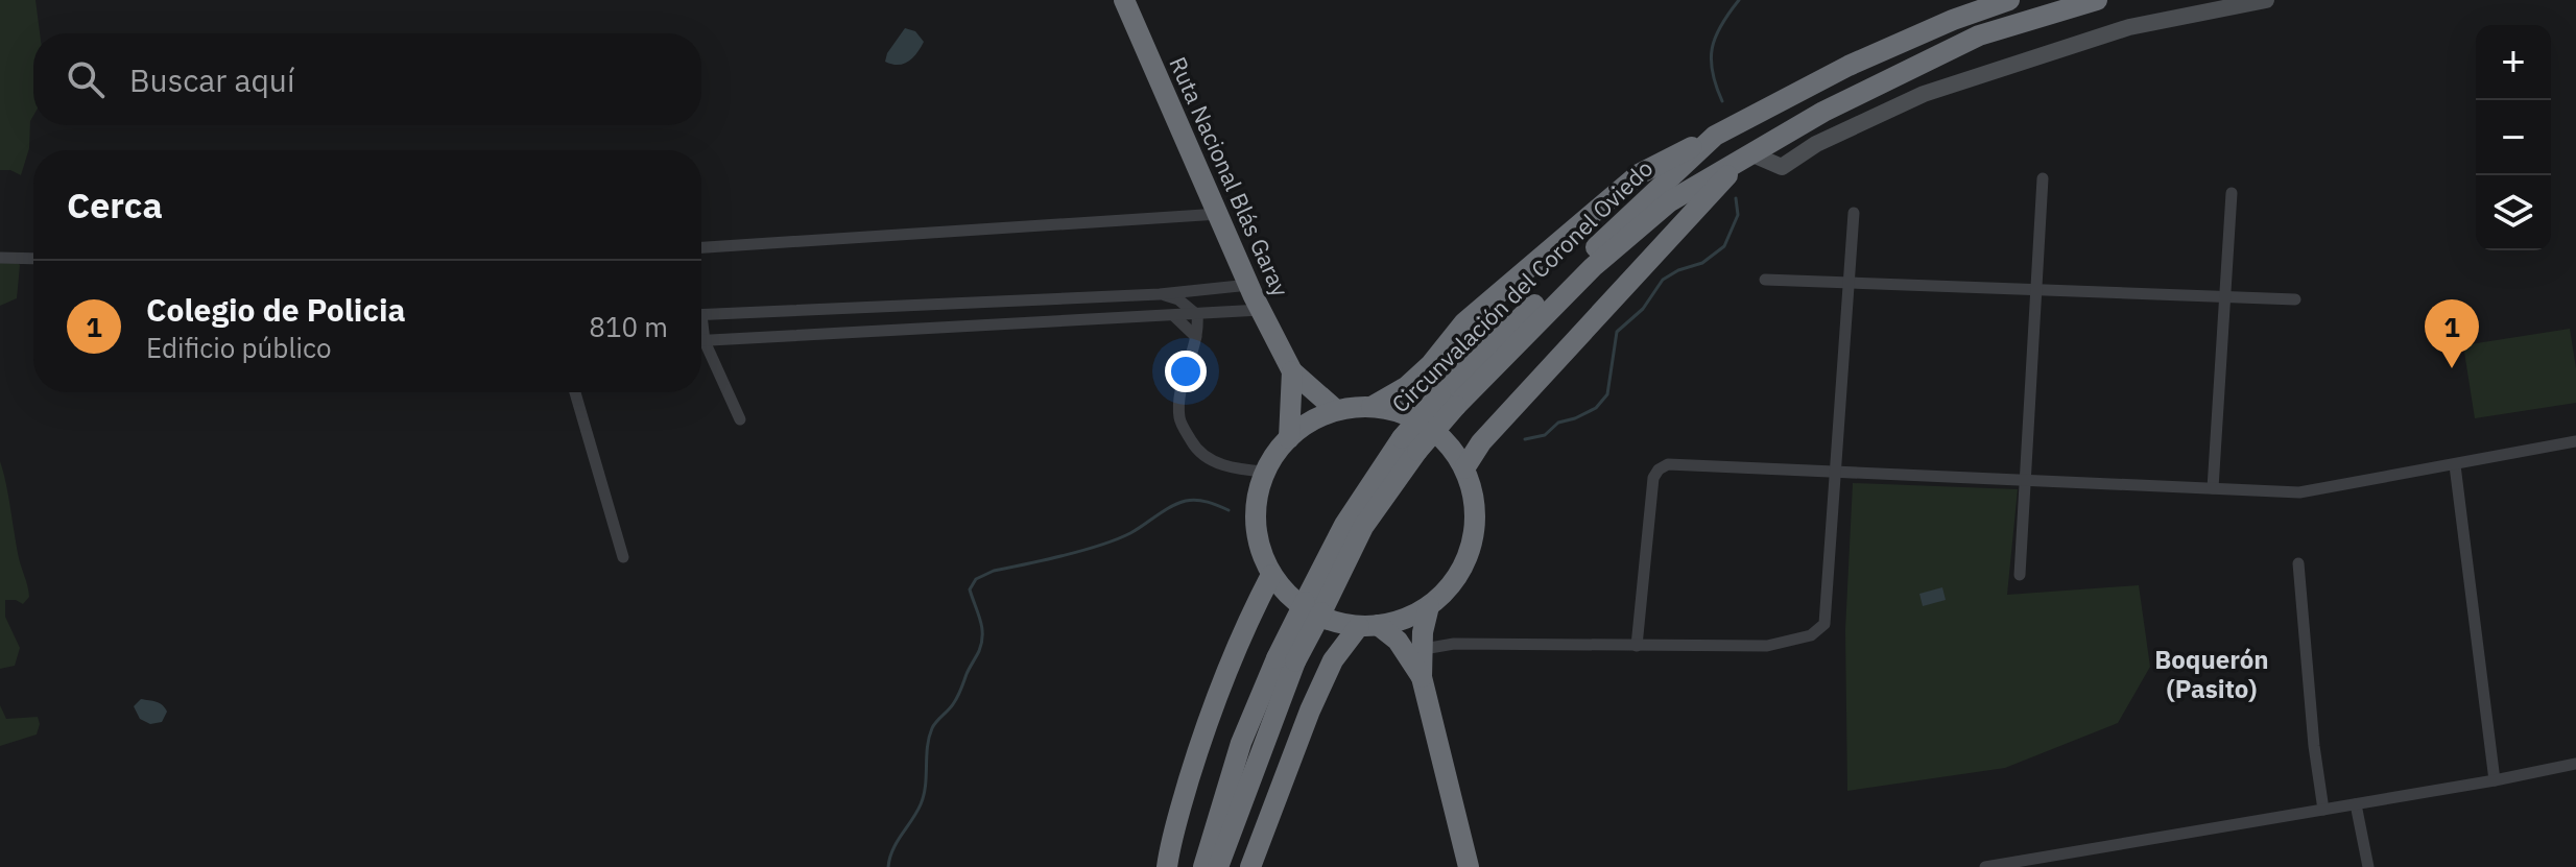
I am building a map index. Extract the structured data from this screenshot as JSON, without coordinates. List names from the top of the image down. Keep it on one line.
{"streets":{"highway":["Ruta Nacional Blás Garay","Circunvalación del Coronel Oviedo"]},"districts":["Boquerón (Pasito)"],"page":{"map_buttons":["+","−"],"search":"Buscar aquí","heading":"Cerca","list":[{"mark":"1","name":"Colegio de Policia","note":"Edificio público","value":"810 m"}],"pins":"1"}}
